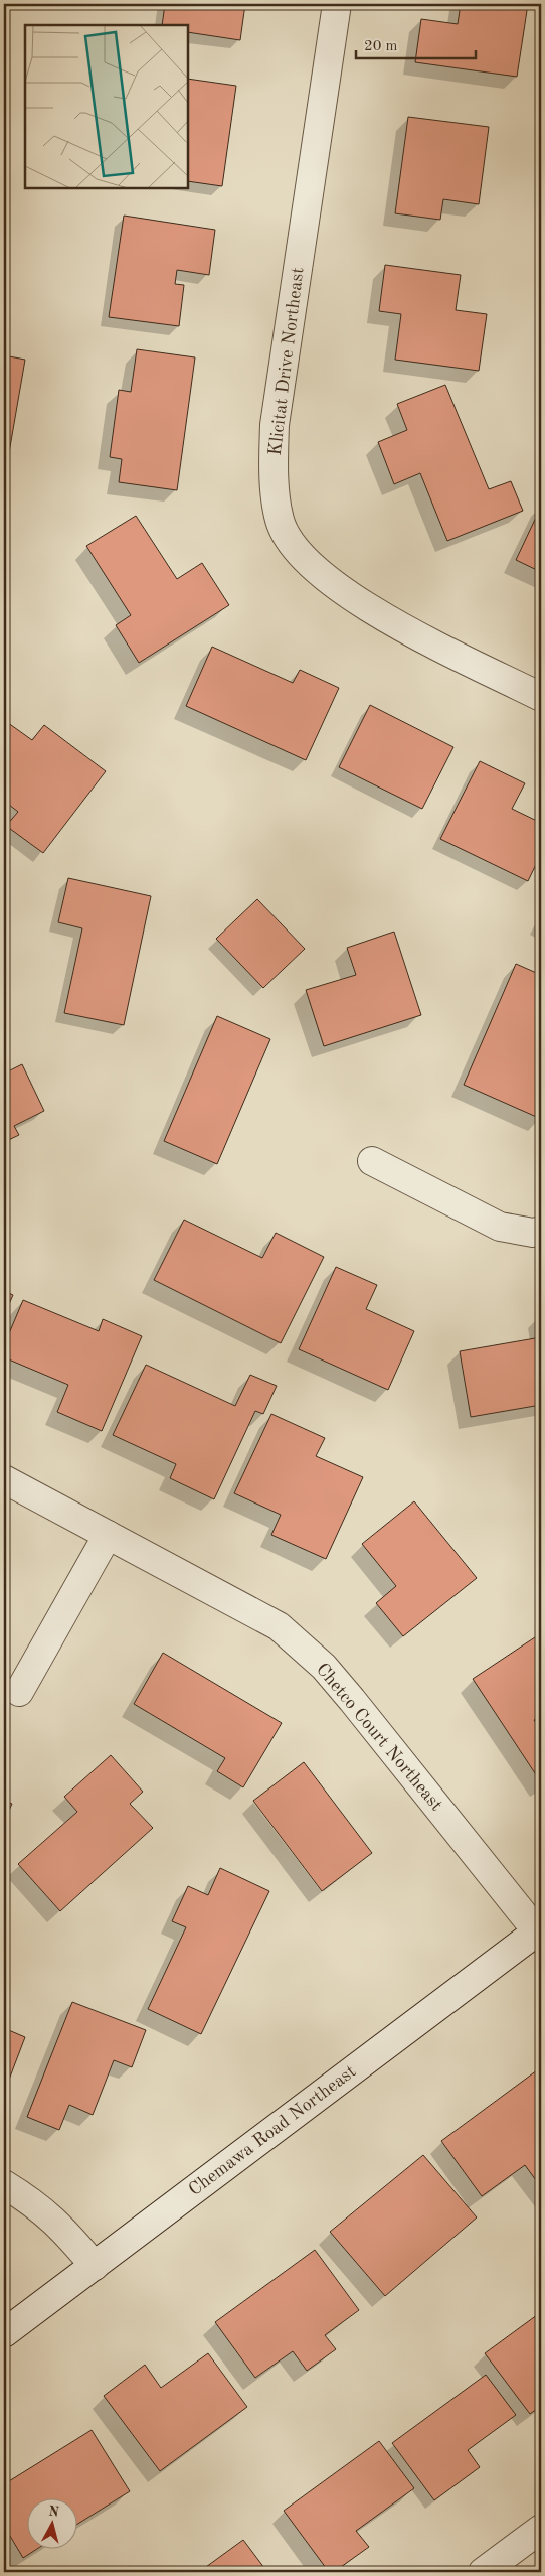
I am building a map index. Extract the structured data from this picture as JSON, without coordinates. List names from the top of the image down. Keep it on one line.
{"streets":{"street":["Klicitat Drive Northeast","Chetco Court Northeast","Chemawa Road Northeast"]},"crossings":[["Chetco Court Northeast","Chemawa Road Northeast"]],"scale_bar":"20 m","north":"top"}
